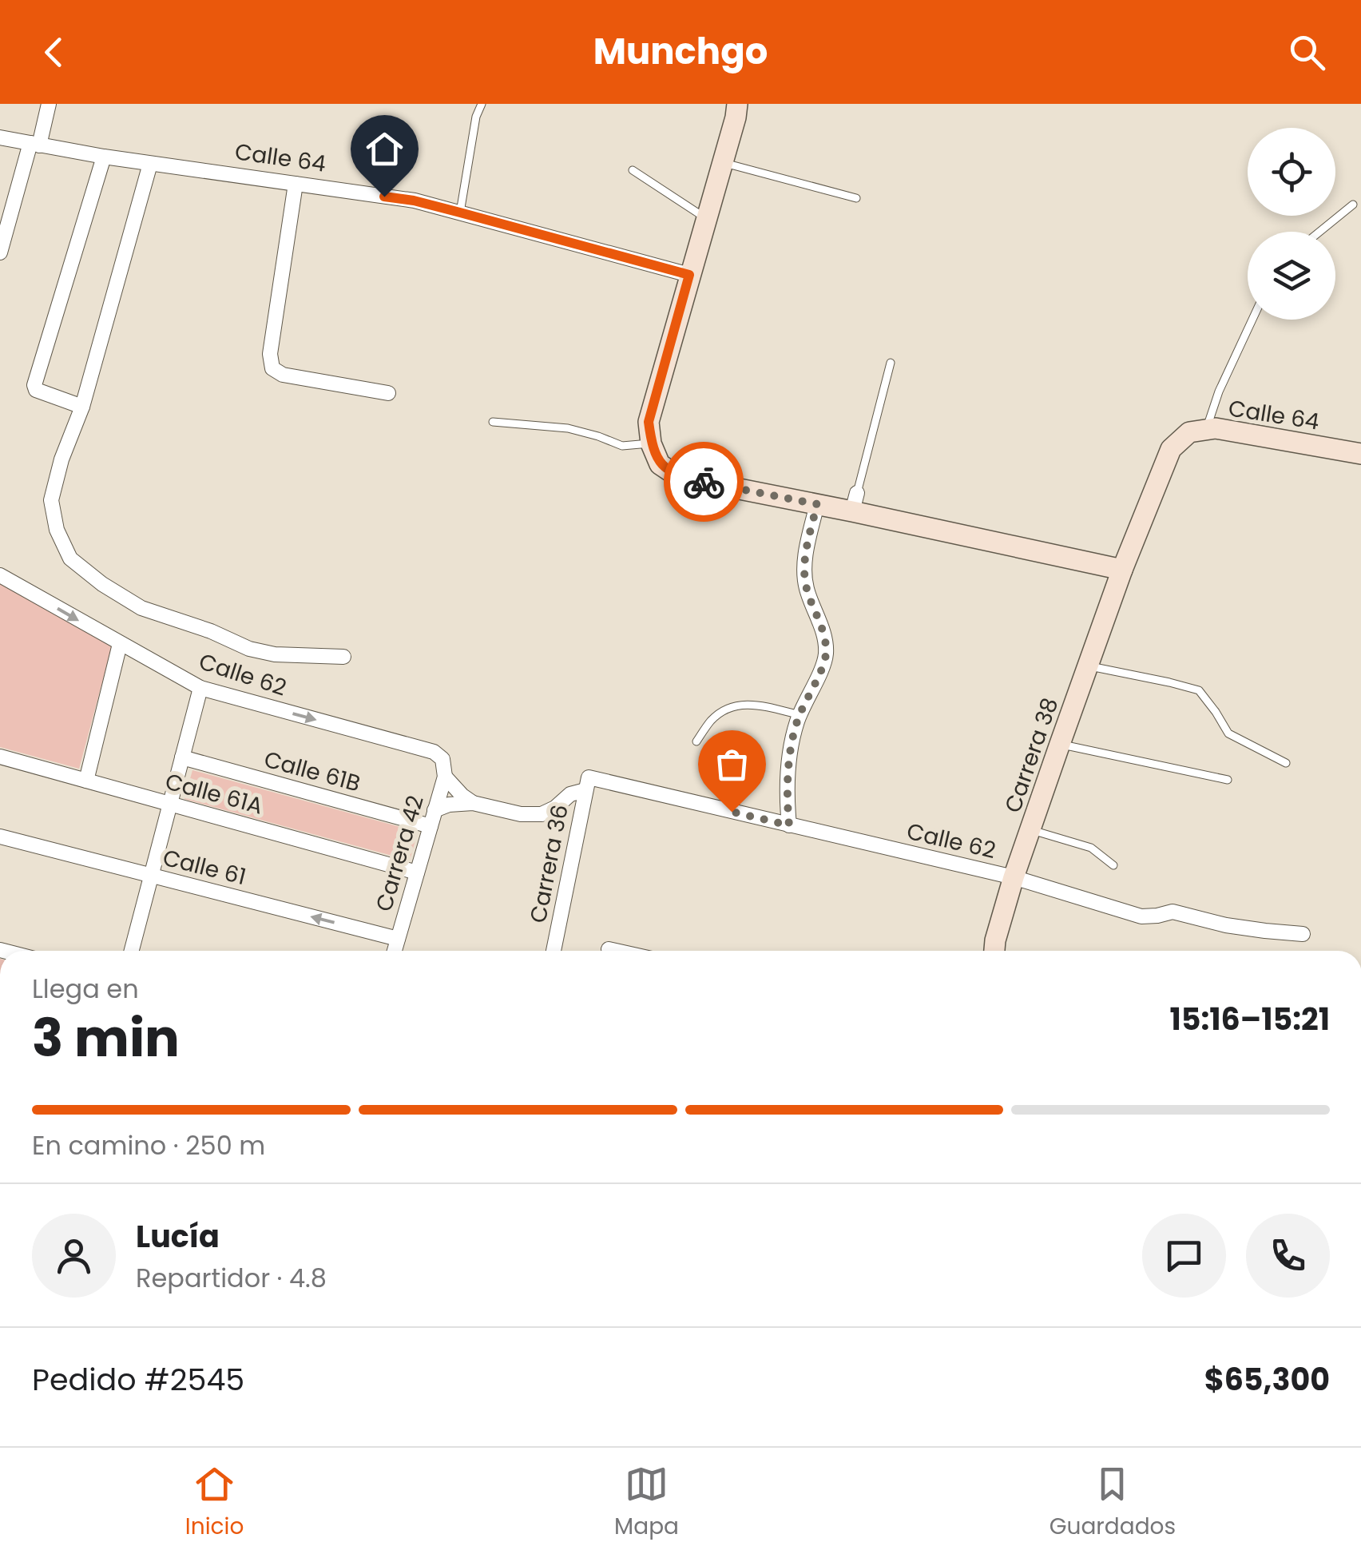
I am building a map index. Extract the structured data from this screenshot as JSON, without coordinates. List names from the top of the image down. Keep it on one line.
{"streets":{"main road":["Calle 64","Carrera 38"],"street":["Calle 62","Calle 61B","Calle 61A","Carrera 42","Carrera 36","Calle 61"]},"crossings":[["Calle 64","Carrera 38"],["Calle 62","Carrera 38"],["Calle 62","Carrera 42"],["Calle 62","Carrera 36"],["Calle 61B","Carrera 42"],["Calle 61A","Carrera 42"],["Carrera 42","Calle 61"]],"one_way":["Calle 61"],"page":{"header":"Munchgo","heading":["3 min","Llega en","15:16–15:21"],"panel":["Lucía","Repartidor · 4.8","Pedido #2545","$65,300"],"bar":"En camino · 250 m","tabs":["Inicio","Mapa","Guardados"]}}
